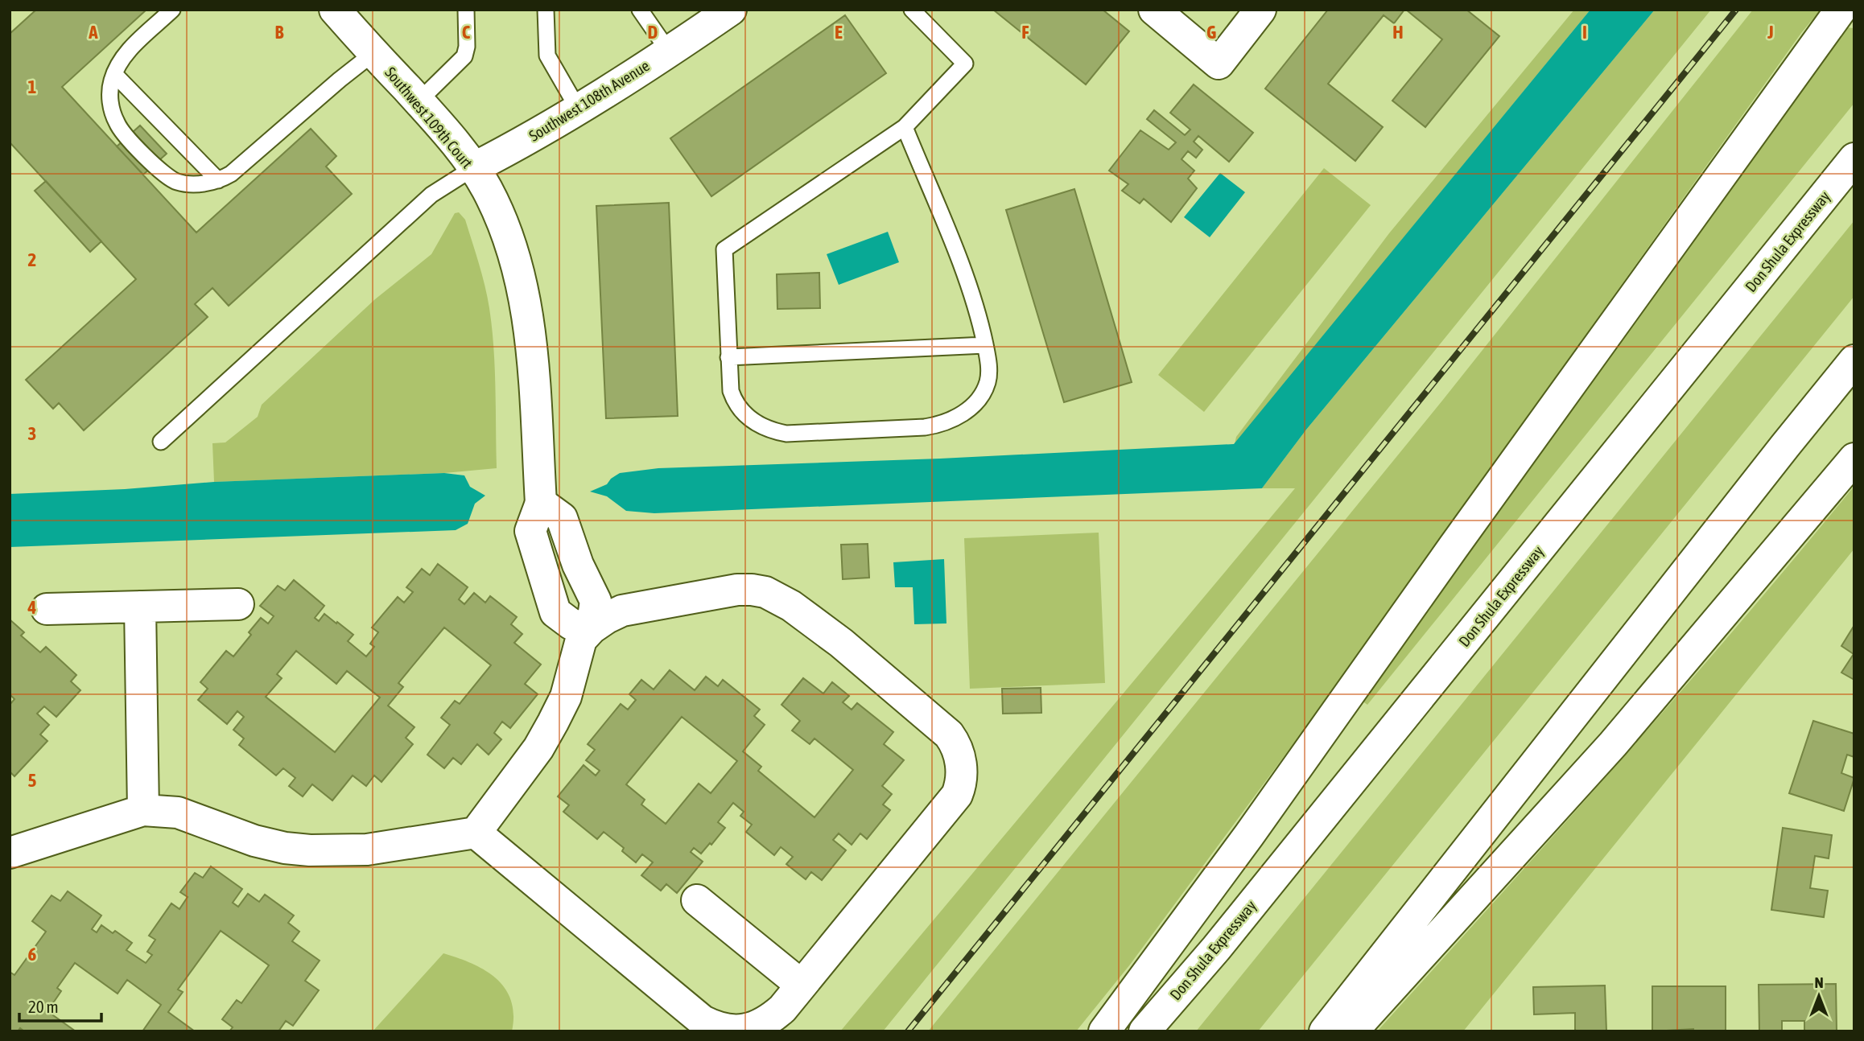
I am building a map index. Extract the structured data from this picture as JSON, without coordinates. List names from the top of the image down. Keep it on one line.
{"streets":{"main road":["Southwest 108th Avenue","Southwest 109th Court","Don Shula Expressway"]},"crossings":[["Southwest 108th Avenue","Southwest 109th Court"]],"scale_bar":"20 m","north":"top","grid":{"columns":["A","B","C","D","E","F","G","H","I","J"],"rows":["1","2","3","4","5","6"]}}
